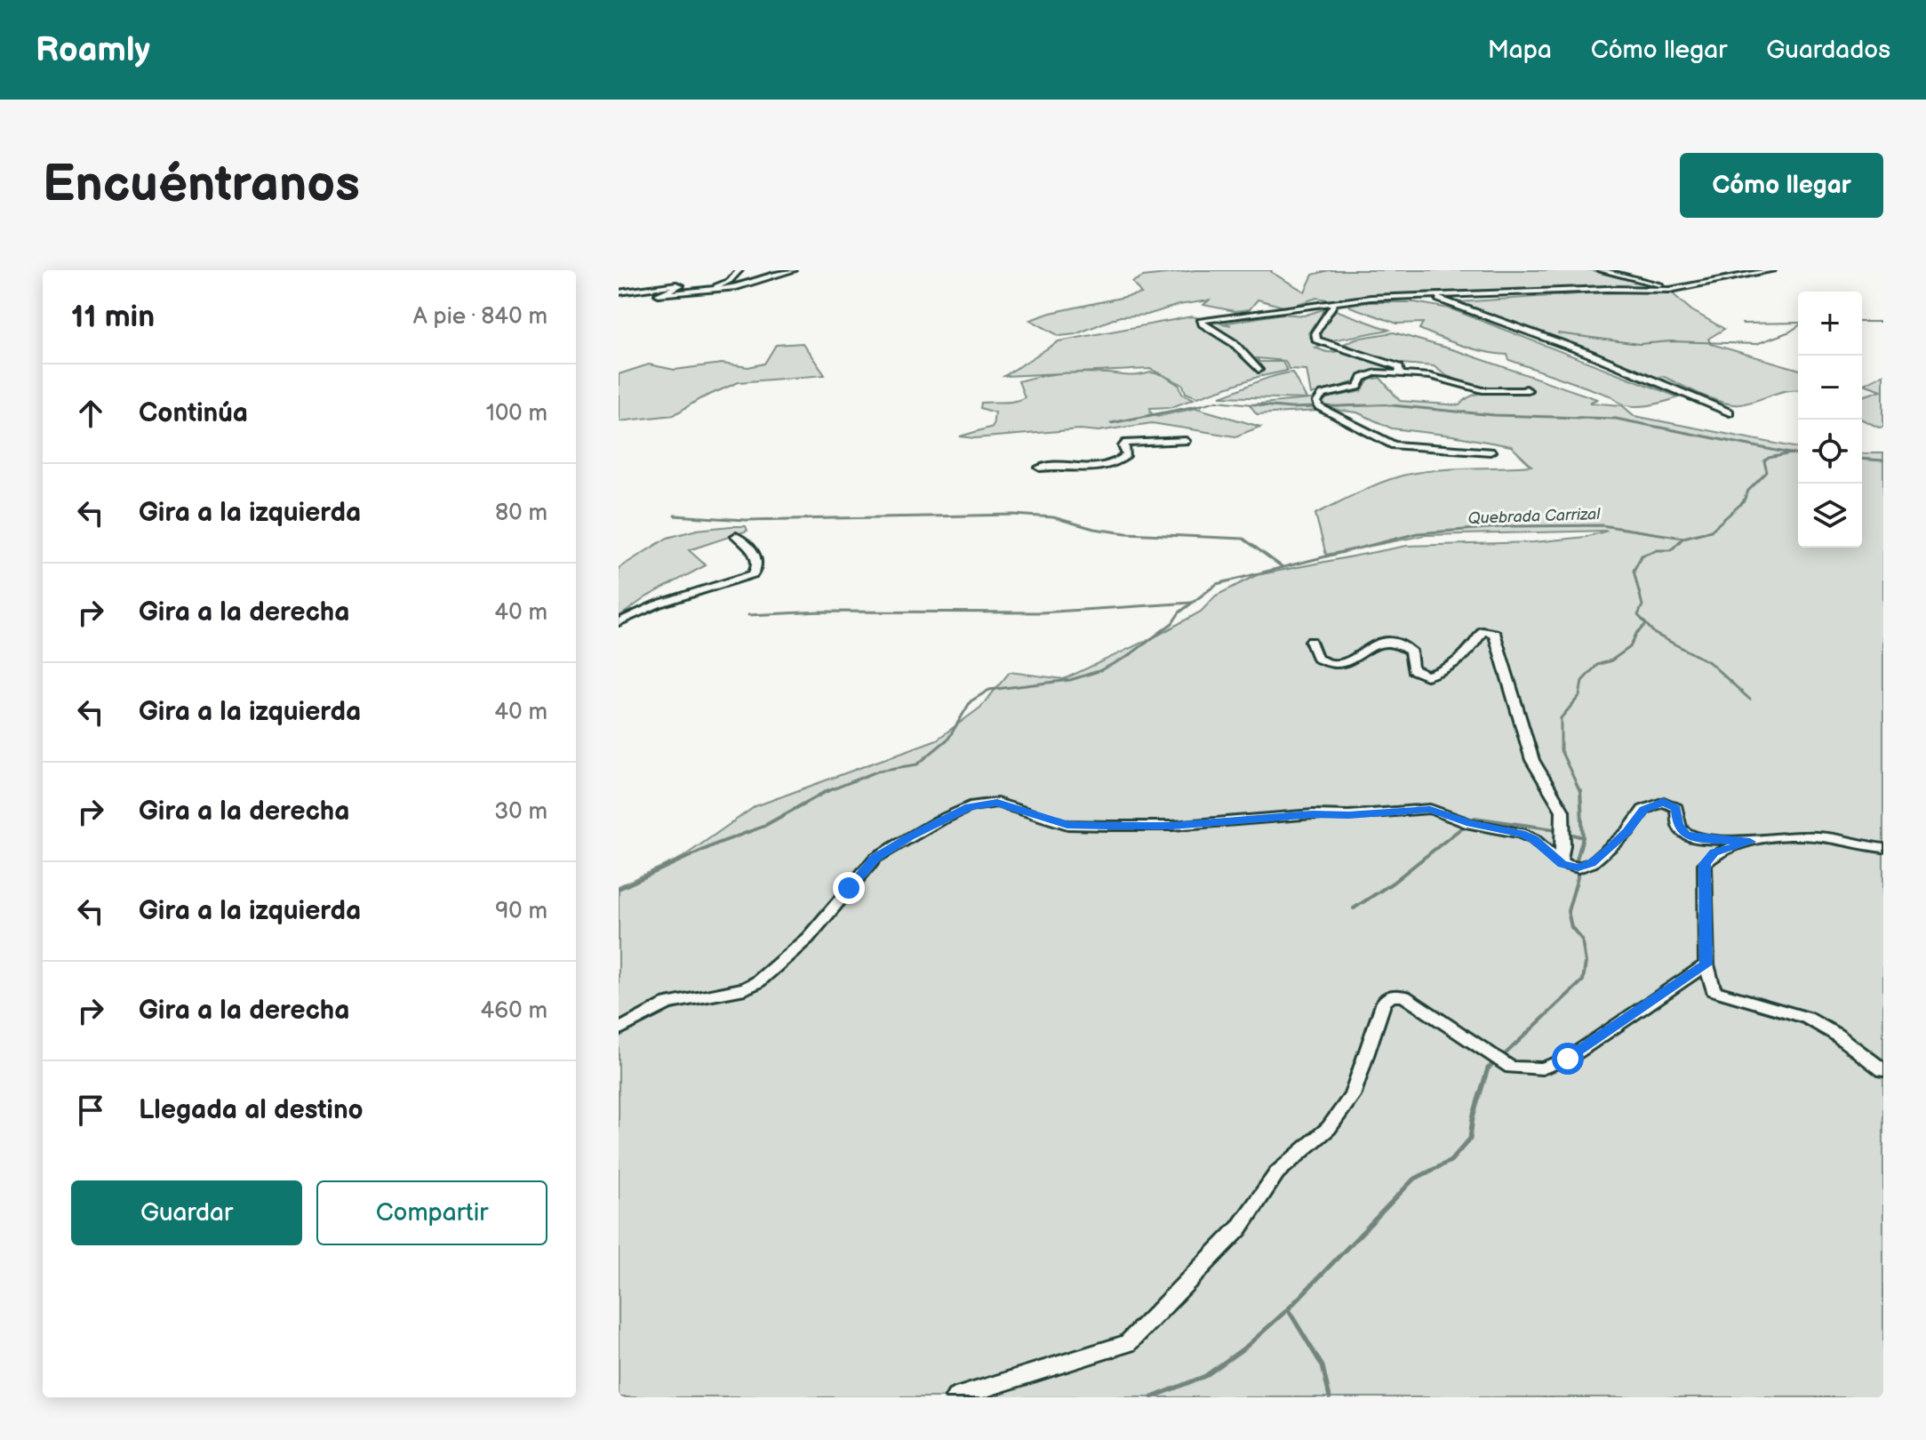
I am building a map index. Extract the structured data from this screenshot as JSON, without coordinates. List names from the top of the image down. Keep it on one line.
{"water":["Quebrada Carrizal"],"page":{"header":"Roamly","nav":["Mapa","Cómo llegar","Guardados"],"buttons":["Cómo llegar",["Guardar","Compartir"]],"title":"Encuéntranos","heading":["11 min","A pie · 840 m"],"map_buttons":["+","−"],"list":[["Continúa","100 m"],["Gira a la izquierda","80 m"],["Gira a la derecha","40 m"],["Gira a la izquierda","40 m"],["Gira a la derecha","30 m"],["Gira a la izquierda","90 m"],["Gira a la derecha","460 m"],"Llegada al destino"]}}
